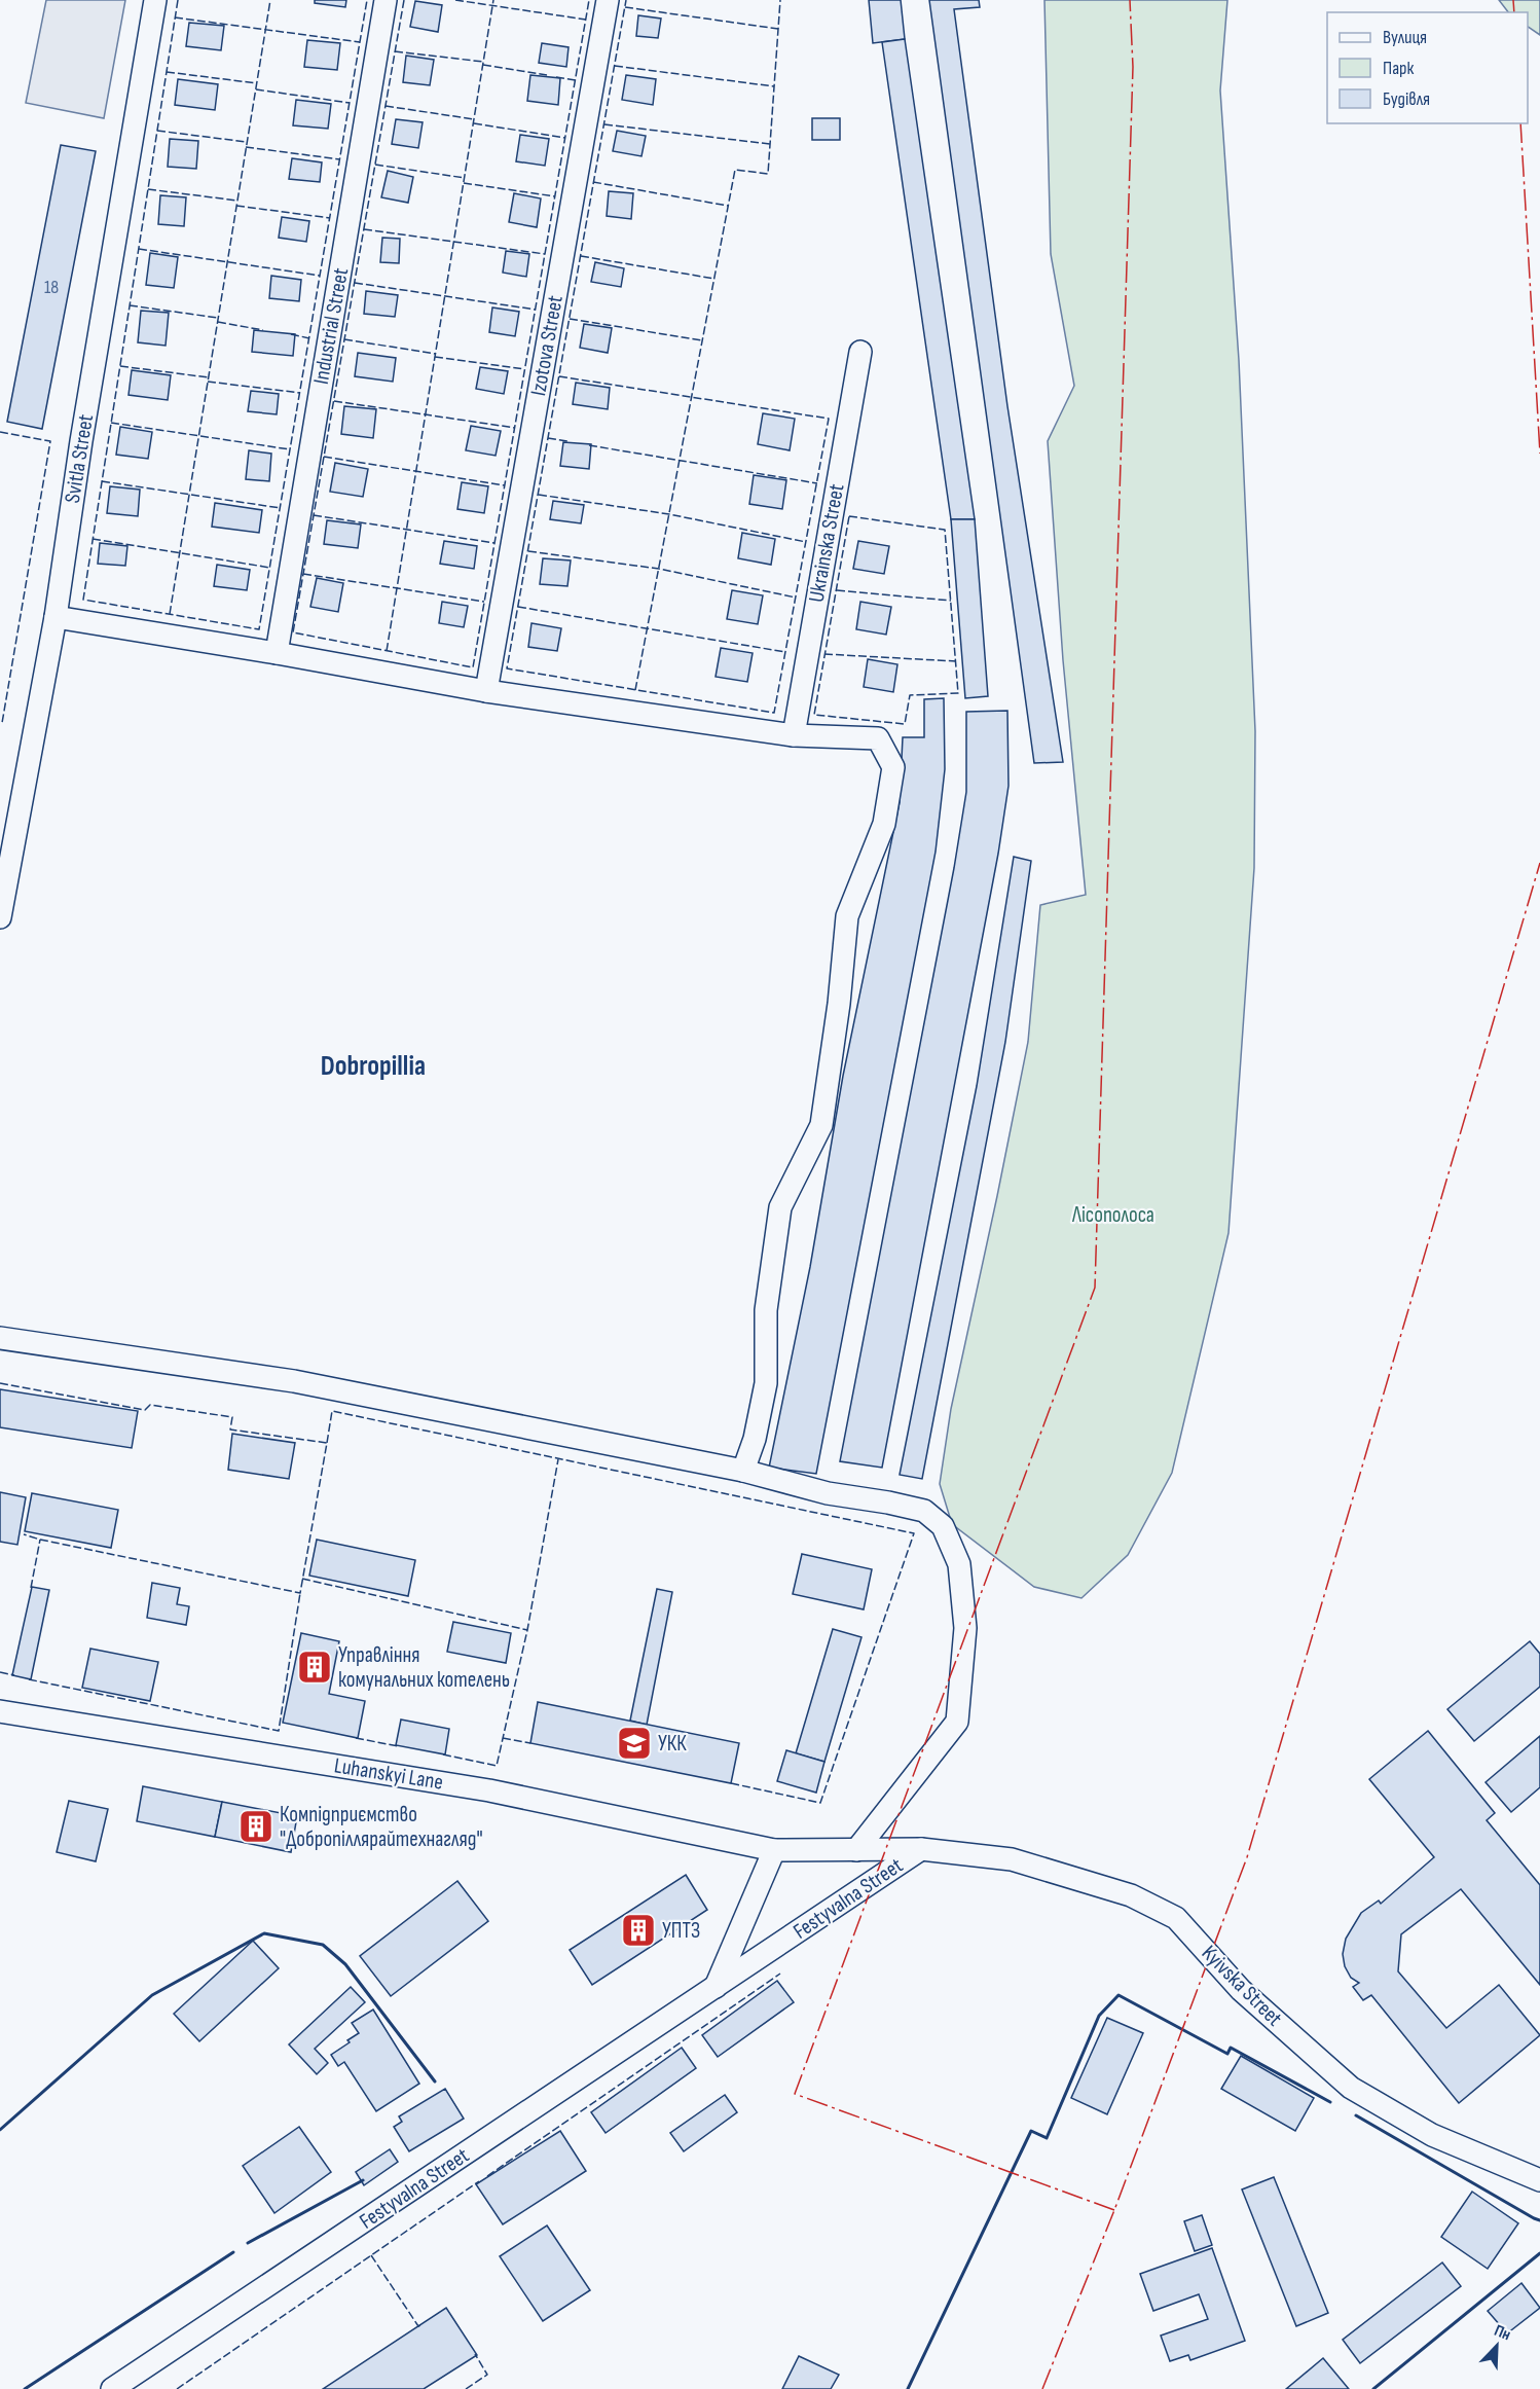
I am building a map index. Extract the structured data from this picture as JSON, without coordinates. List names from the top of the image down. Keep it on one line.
{"streets":{"street":["Industrial Street","Izotova Street","Svitla Street","Ukrainska Street","Luhanskyi Lane","Festyvalna Street","Kyivska Street"]},"crossings":[["Luhanskyi Lane","Festyvalna Street"],["Festyvalna Street","Kyivska Street"]],"districts":["Dobropillia"],"parks":["Лісополоса"],"places":{"building":["Управління комунальних котелень","Компідприємство \"Добропіллярайтехнагляд\"","УПТЗ"],"school or university":["УКК"]},"house_numbers":["18"],"legend":["Вулиця","Парк","Будівля"],"north":"top right"}
